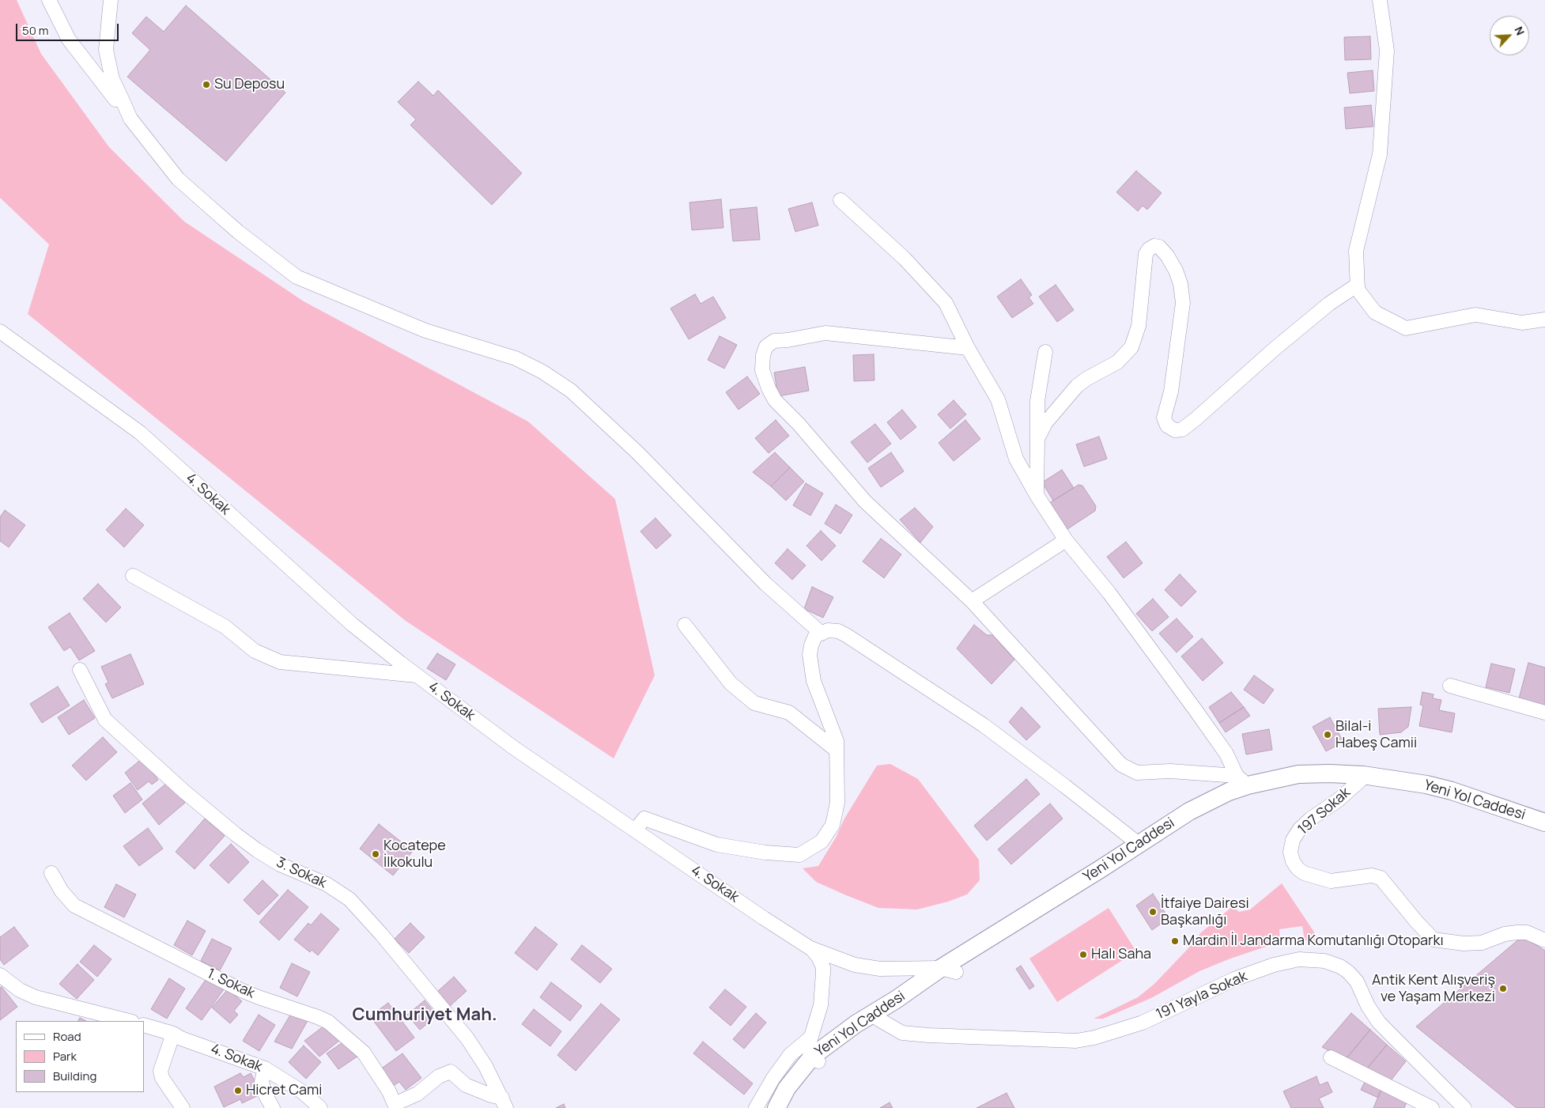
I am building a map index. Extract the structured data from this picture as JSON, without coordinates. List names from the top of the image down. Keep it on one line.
{"streets":{"main road":["Yeni Yol Caddesi"],"street":["4. Sokak","197 Sokak","3. Sokak","1. Sokak","191 Yayla Sokak"]},"crossings":[["4. Sokak","Yeni Yol Caddesi"],["Yeni Yol Caddesi","197 Sokak"],["Yeni Yol Caddesi","191 Yayla Sokak"]],"districts":["Cumhuriyet Mah."],"places":["Su Deposu","Bilal-i Habeş Camii","Kocatepe İlkokulu","İtfaiye Dairesi Başkanlığı","Mardin İl Jandarma Komutanlığı Otoparkı","Halı Saha","Antik Kent Alışveriş ve Yaşam Merkezi","Hicret Cami"],"legend":["Road","Park","Building"],"scale_bar":"50 m","north":"top right"}
